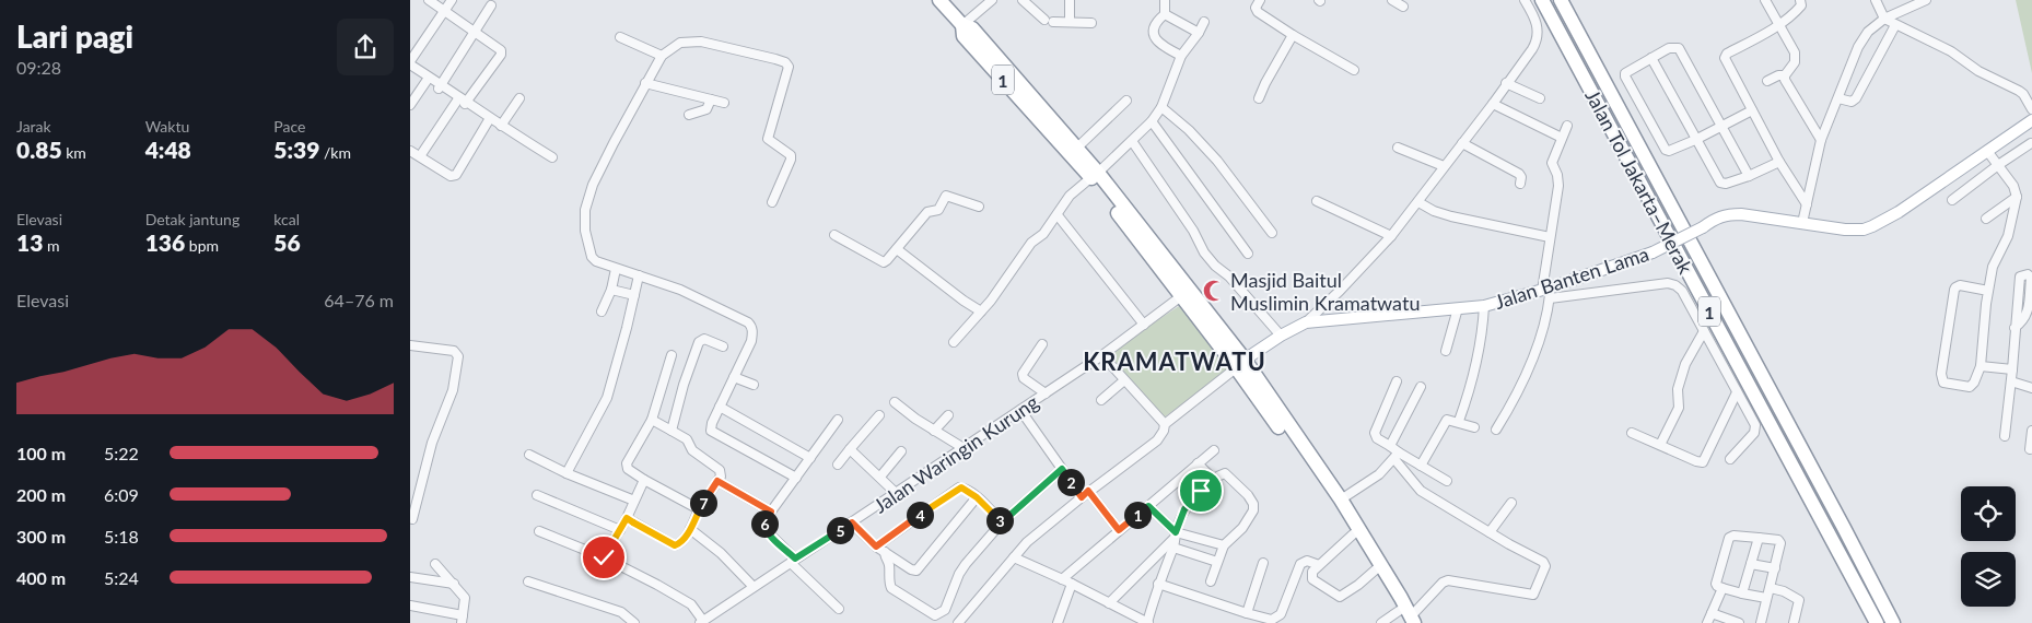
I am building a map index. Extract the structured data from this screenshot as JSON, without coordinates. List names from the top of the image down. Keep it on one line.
{"streets":{"highway":["1","Jalan Tol Jakarta–Merak"],"main road":["Jalan Banten Lama"],"street":["Jalan Waringin Kurung"]},"crossings":[["1","Jalan Banten Lama"],["1","Jalan Waringin Kurung"]],"districts":["KRAMATWATU"],"places":{"mosque":["Masjid Baitul Muslimin Kramatwatu"]},"page":{"heading":["Lari pagi","09:28"],"stats":[["Jarak","0.85 km"],["Waktu","4:48"],["Pace","5:39 /km"],["Elevasi","13 m"],["Detak jantung","136 bpm"],["kcal","56"]],"chart":["Elevasi","64–76 m"],"list":[{"name":"100 m","note":"5:22"},{"name":"200 m","note":"6:09"},{"name":"300 m","note":"5:18"},{"name":"400 m","note":"5:24"}],"pins":["2","7","1","4","3","6","5"]}}
